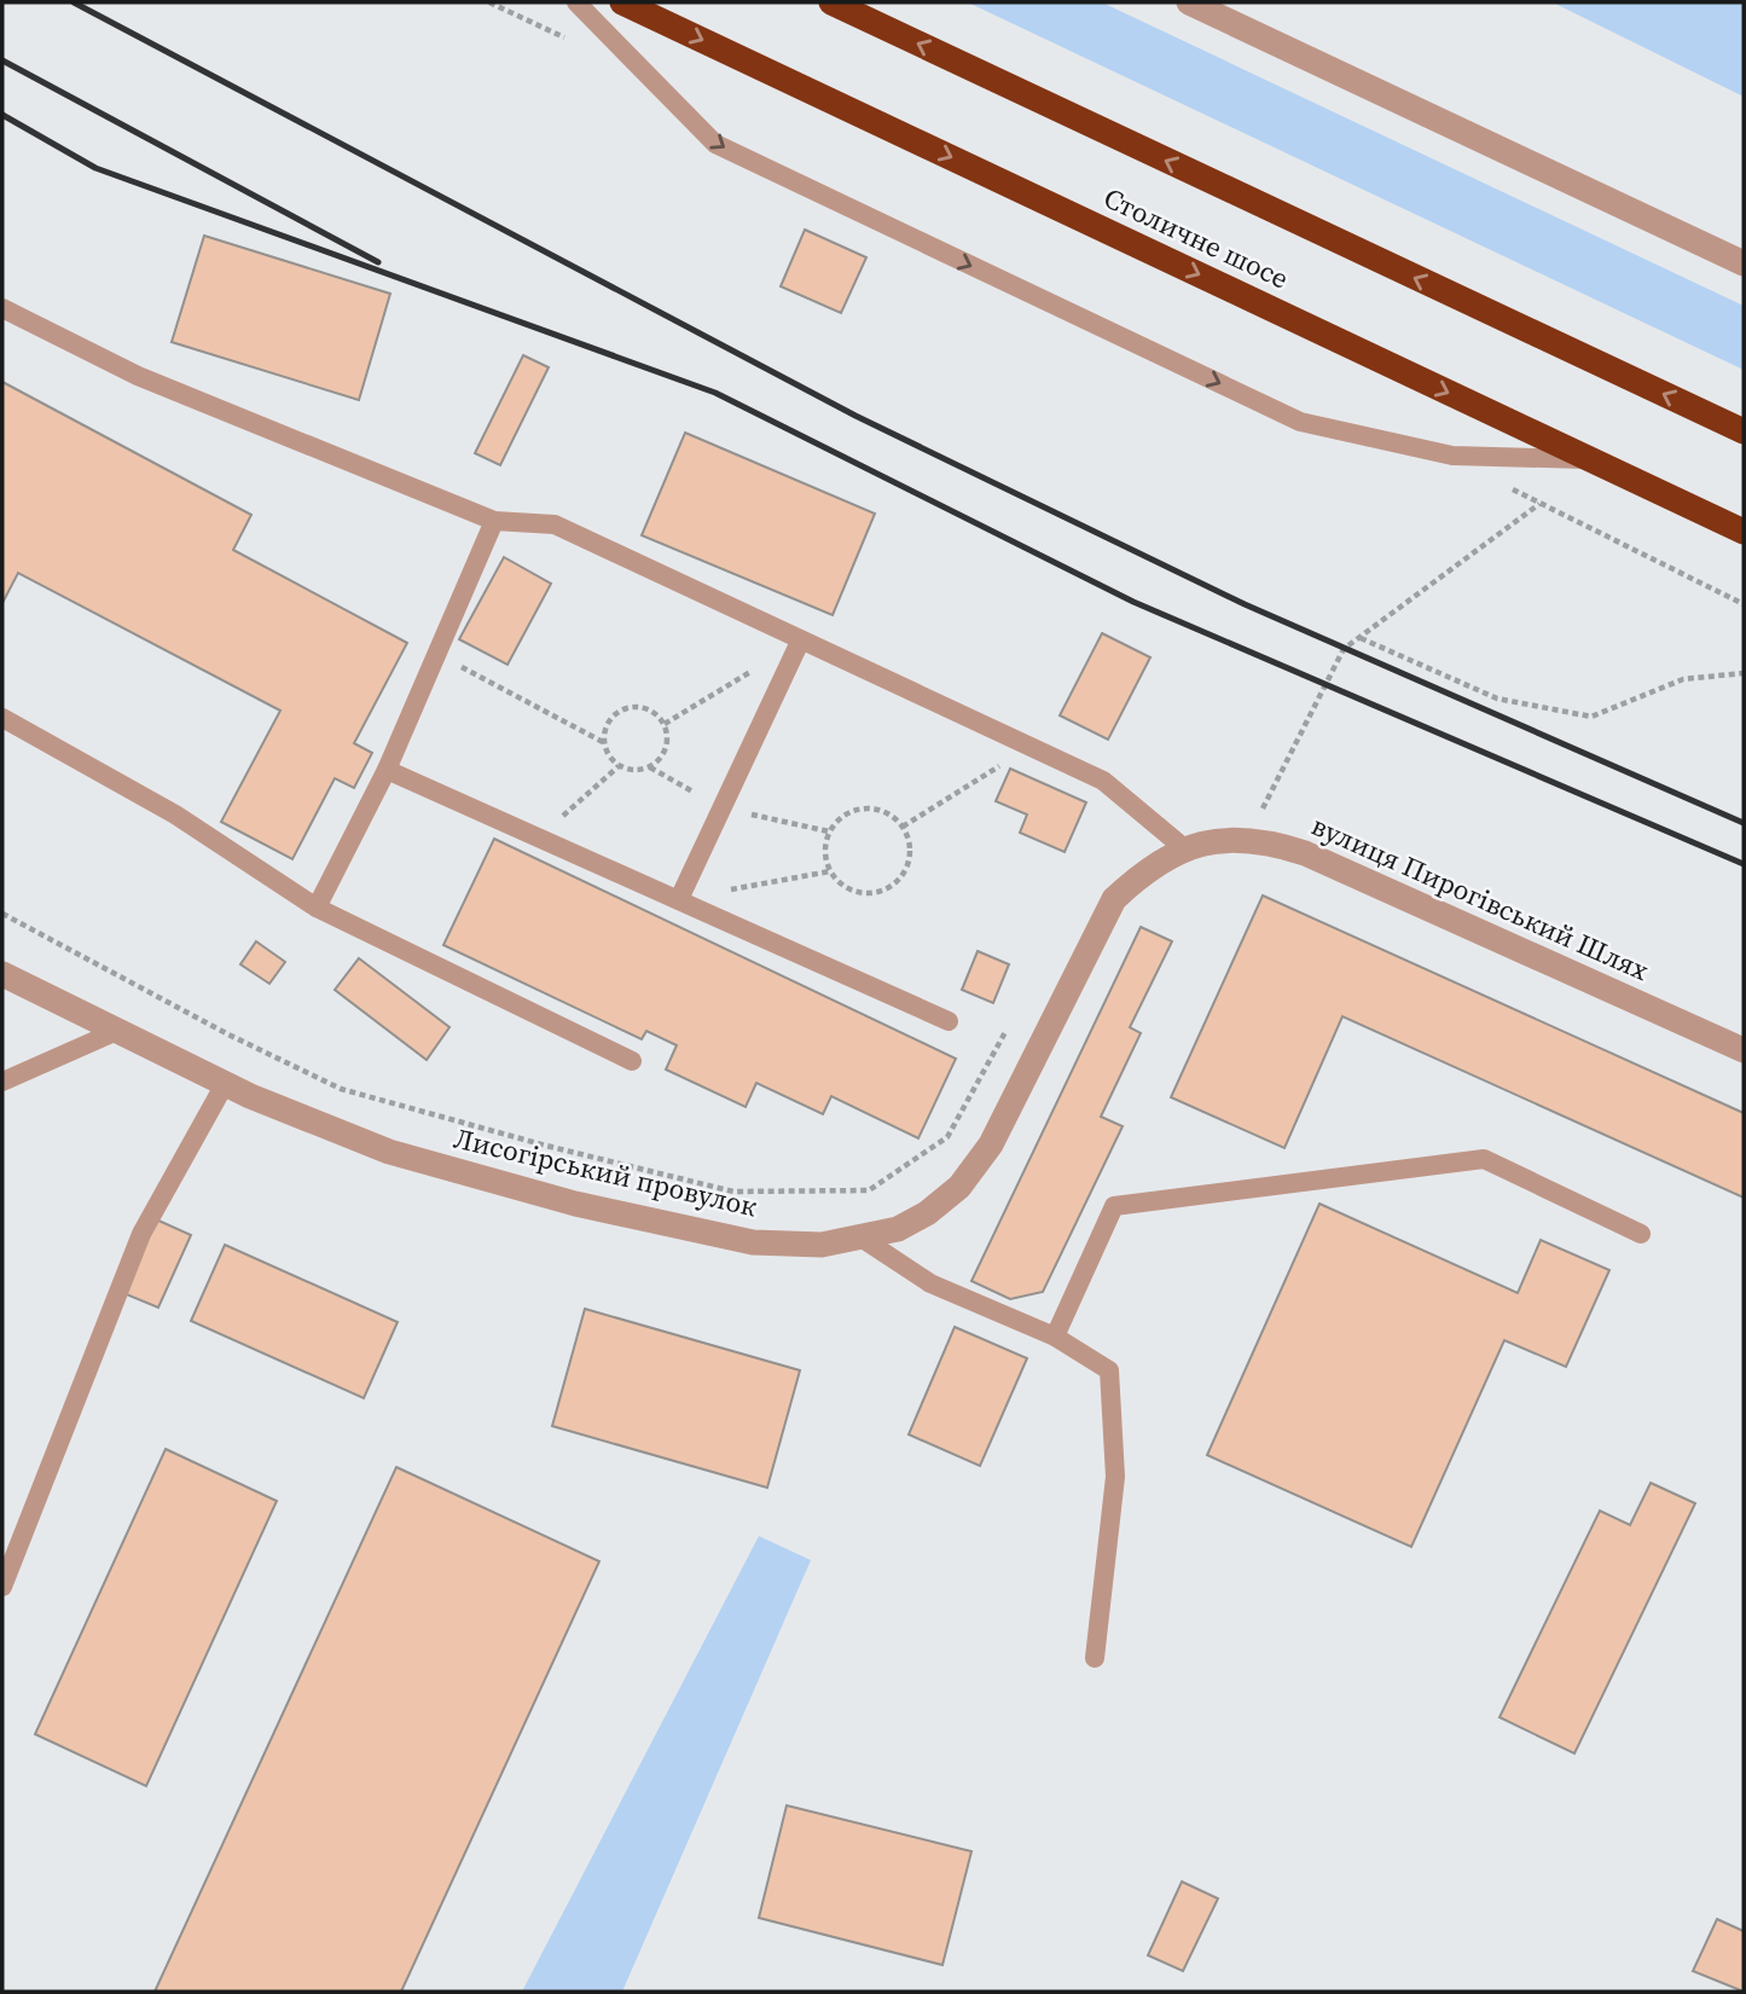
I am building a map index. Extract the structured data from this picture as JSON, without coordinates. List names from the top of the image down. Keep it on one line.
{"streets":{"highway":["Столичне шосе"],"street":["вулиця Пирогівський Шлях","Лисогірський провулок"]},"crossings":[["вулиця Пирогівський Шлях","Лисогірський провулок"]]}
